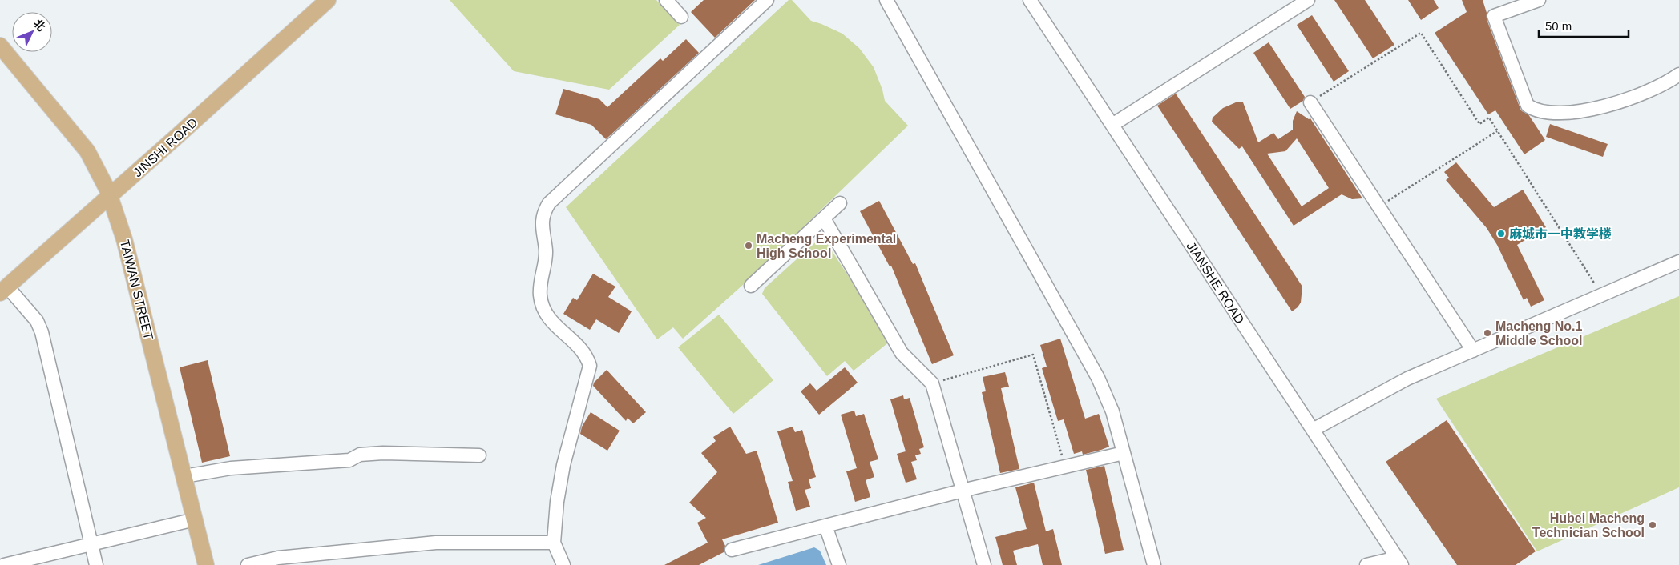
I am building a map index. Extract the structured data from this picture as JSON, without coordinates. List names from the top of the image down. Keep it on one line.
{"streets":{"main road":["JINSHI ROAD","TAIWAN STREET"],"street":["JIANSHE ROAD"]},"crossings":[["JINSHI ROAD","TAIWAN STREET"]],"places":["麻城市一中教学楼","Macheng Experimental High School","Macheng No.1 Middle School","Hubei Macheng Technician School"],"scale_bar":"50 m","north":"top right"}
